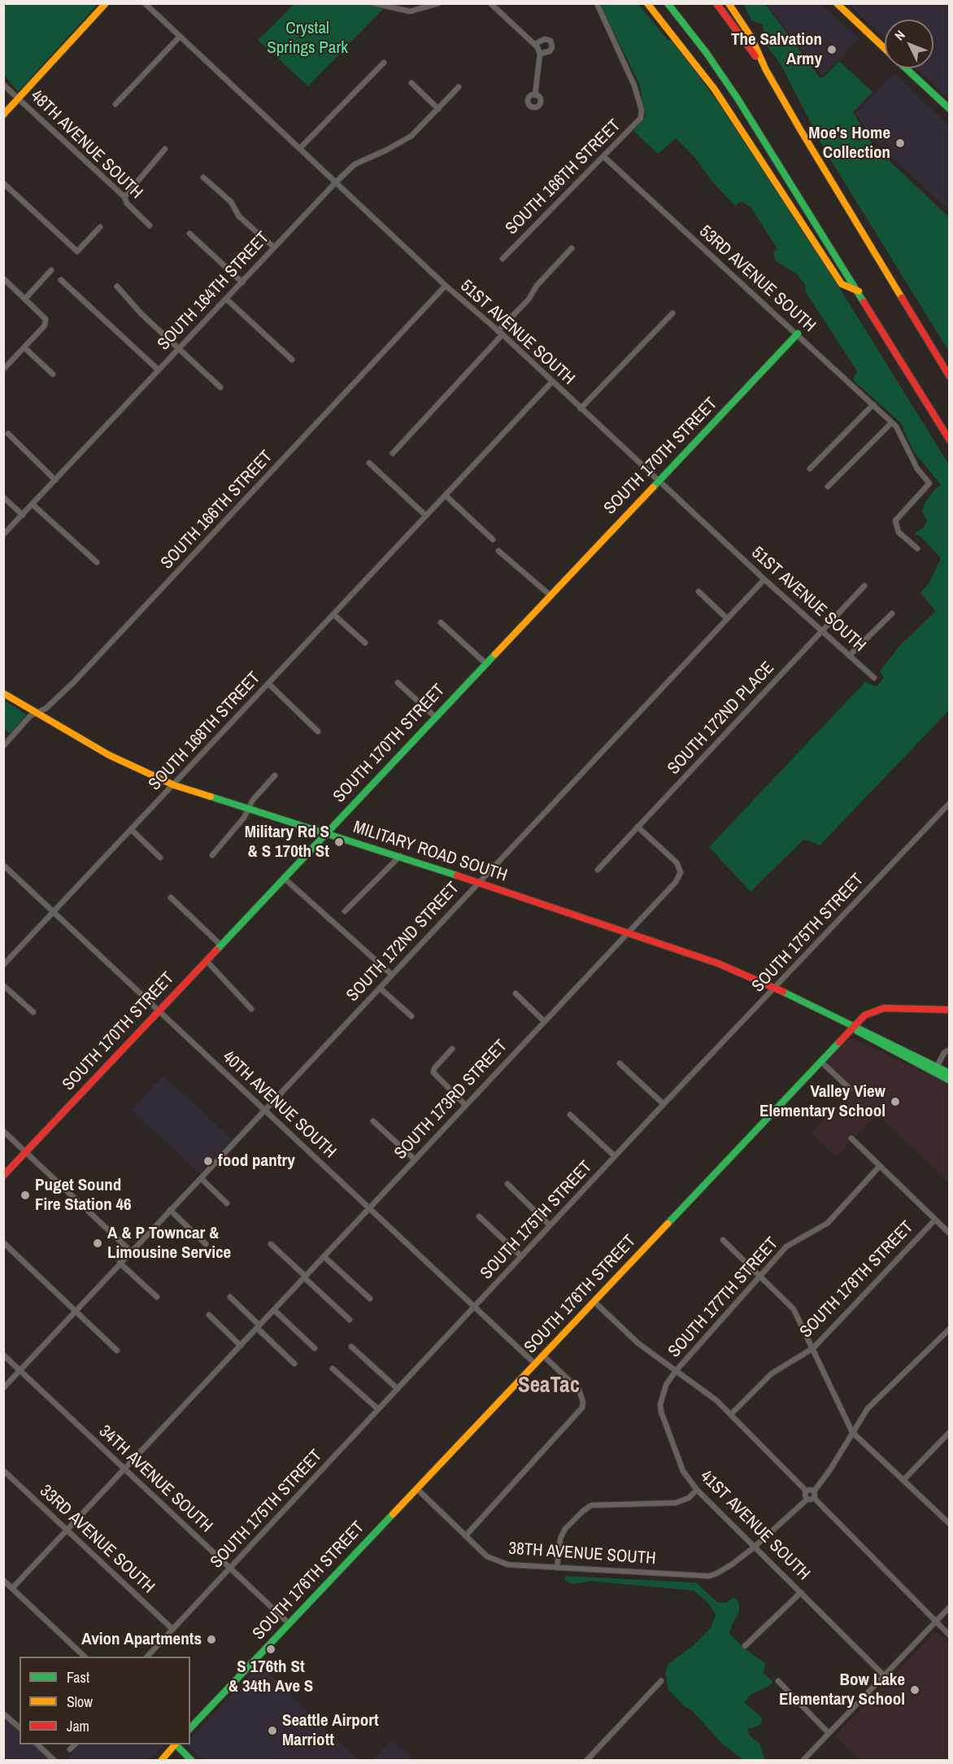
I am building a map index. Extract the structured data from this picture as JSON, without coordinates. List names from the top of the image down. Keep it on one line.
{"streets":{"main road":["SOUTH 170TH STREET","MILITARY ROAD SOUTH","SOUTH 176TH STREET"],"street":["48TH AVENUE SOUTH","SOUTH 166TH STREET","53RD AVENUE SOUTH","SOUTH 164TH STREET","51ST AVENUE SOUTH","SOUTH 172ND PLACE","SOUTH 168TH STREET","SOUTH 175TH STREET","SOUTH 172ND STREET","SOUTH 173RD STREET","40TH AVENUE SOUTH","SOUTH 178TH STREET","SOUTH 177TH STREET","34TH AVENUE SOUTH","41ST AVENUE SOUTH","33RD AVENUE SOUTH","38TH AVENUE SOUTH"]},"crossings":[["SOUTH 166TH STREET","53RD AVENUE SOUTH"],["SOUTH 166TH STREET","51ST AVENUE SOUTH"],["SOUTH 166TH STREET","MILITARY ROAD SOUTH"],["53RD AVENUE SOUTH","SOUTH 170TH STREET"],["SOUTH 164TH STREET","51ST AVENUE SOUTH"],["51ST AVENUE SOUTH","SOUTH 170TH STREET"],["51ST AVENUE SOUTH","SOUTH 172ND PLACE"],["51ST AVENUE SOUTH","SOUTH 168TH STREET"],["51ST AVENUE SOUTH","SOUTH 172ND STREET"],["SOUTH 170TH STREET","MILITARY ROAD SOUTH"],["SOUTH 170TH STREET","40TH AVENUE SOUTH"],["SOUTH 172ND PLACE","SOUTH 173RD STREET"],["SOUTH 168TH STREET","MILITARY ROAD SOUTH"],["SOUTH 168TH STREET","40TH AVENUE SOUTH"],["MILITARY ROAD SOUTH","SOUTH 175TH STREET"],["MILITARY ROAD SOUTH","SOUTH 172ND STREET"],["MILITARY ROAD SOUTH","SOUTH 173RD STREET"],["MILITARY ROAD SOUTH","SOUTH 176TH STREET"],["SOUTH 175TH STREET","40TH AVENUE SOUTH"],["SOUTH 175TH STREET","34TH AVENUE SOUTH"],["SOUTH 175TH STREET","33RD AVENUE SOUTH"],["SOUTH 172ND STREET","40TH AVENUE SOUTH"],["SOUTH 172ND STREET","34TH AVENUE SOUTH"],["SOUTH 173RD STREET","40TH AVENUE SOUTH"],["SOUTH 173RD STREET","34TH AVENUE SOUTH"],["SOUTH 173RD STREET","33RD AVENUE SOUTH"],["40TH AVENUE SOUTH","SOUTH 176TH STREET"],["SOUTH 176TH STREET","34TH AVENUE SOUTH"],["SOUTH 176TH STREET","38TH AVENUE SOUTH"],["SOUTH 177TH STREET","41ST AVENUE SOUTH"],["41ST AVENUE SOUTH","38TH AVENUE SOUTH"]],"districts":["SeaTac"],"parks":["Crystal Springs Park"],"places":["The Salvation Army","Moe's Home Collection","Military Rd S & S 170th St","Valley View Elementary School","food pantry","Puget Sound Fire Station 46","A & P Towncar & Limousine Service","Avion Apartments","S 176th St & 34th Ave S","Bow Lake Elementary School","Seattle Airport Marriott"],"legend":["Fast","Slow","Jam"],"north":"top left"}
